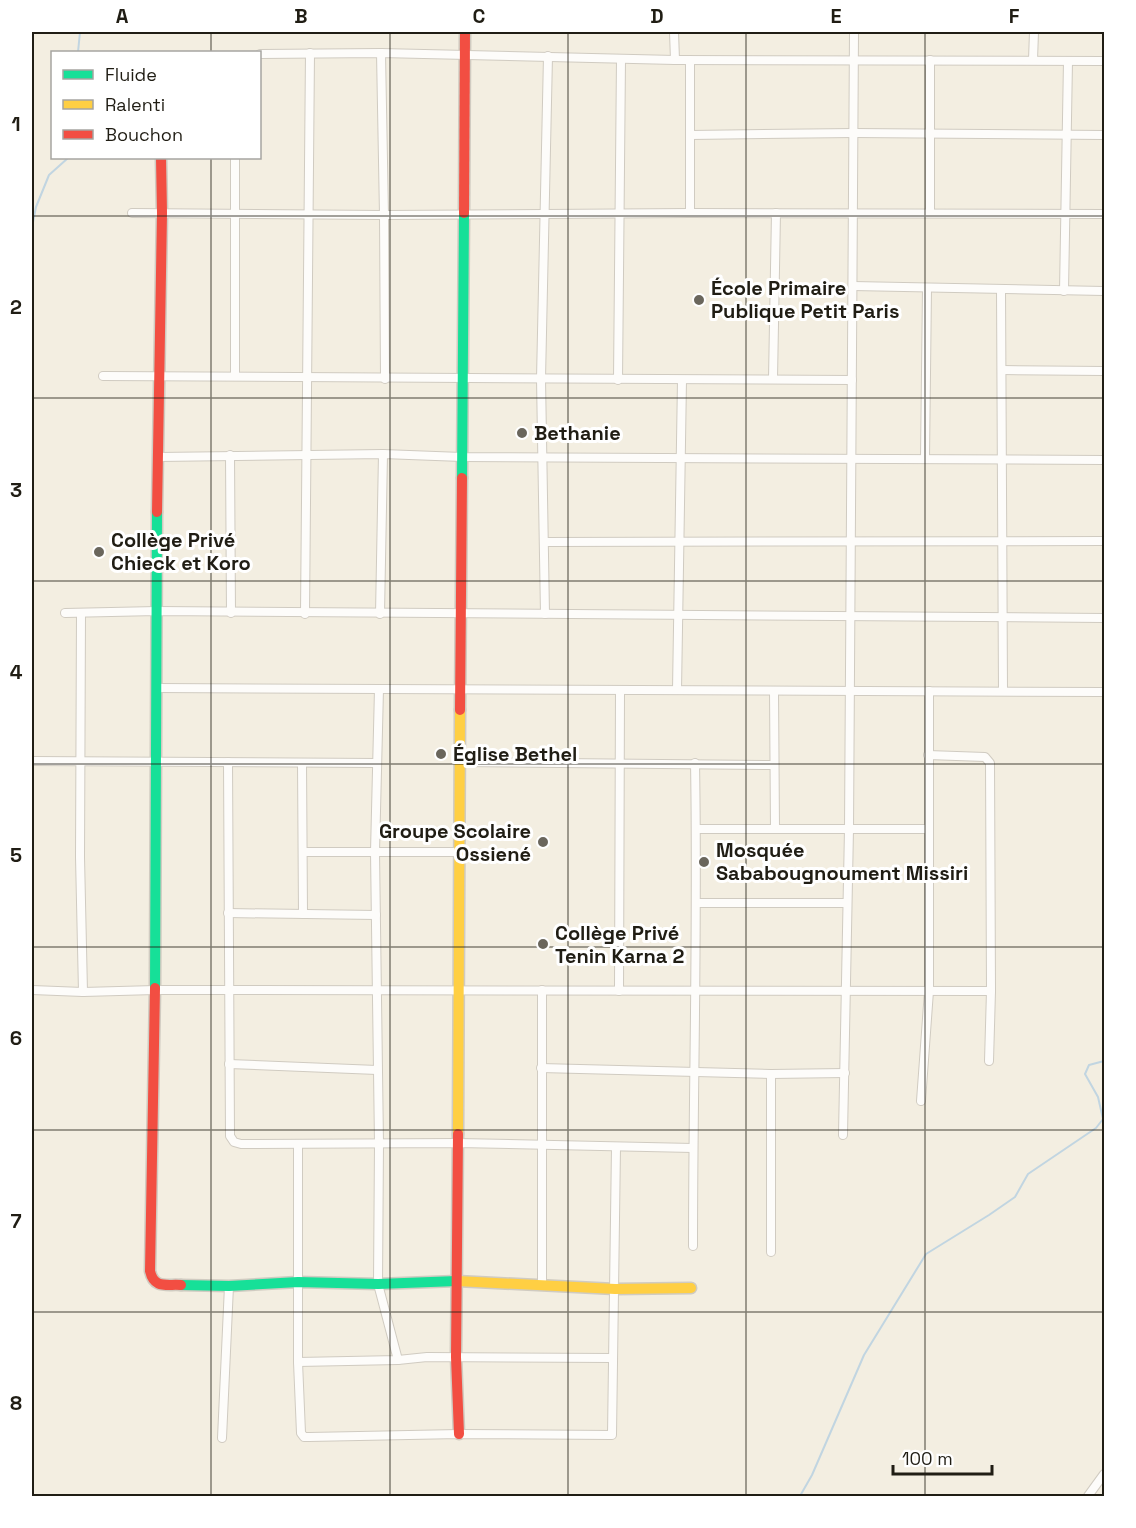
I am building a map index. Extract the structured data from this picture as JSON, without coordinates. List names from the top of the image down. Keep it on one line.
{"places":["École Primaire Publique Petit Paris","Bethanie","Collège Privé Chieck et Koro","Église Bethel","Groupe Scolaire Ossiené","Mosquée Sababougnoument Missiri","Collège Privé Tenin Karna 2"],"legend":["Fluide","Ralenti","Bouchon"],"scale_bar":"100 m","grid":{"columns":["A","B","C","D","E","F"],"rows":["1","2","3","4","5","6","7","8"]}}
